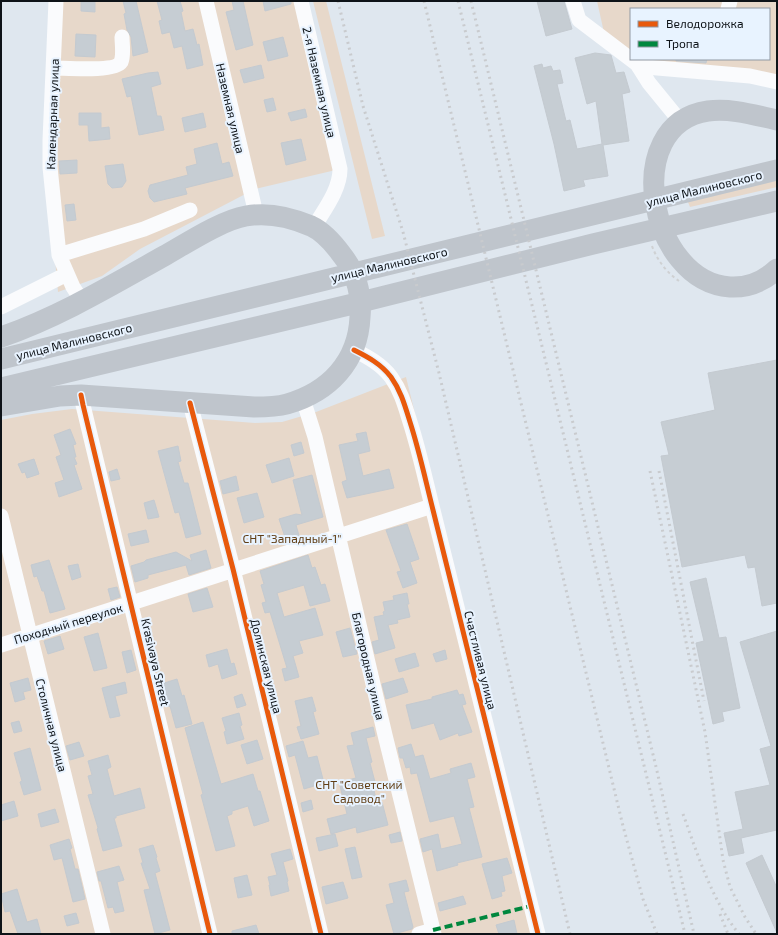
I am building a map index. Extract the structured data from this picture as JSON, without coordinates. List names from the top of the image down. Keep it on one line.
{"streets":{"highway":["улица Малиновского"],"street":["2-я Наземная улица","Наземная улица","Календарная улица","Походный переулок","Счастливая улица","Krasivaya Street","Долинская улица","Благородная улица","Столичная улица"]},"crossings":[["Походный переулок","Счастливая улица"],["Походный переулок","Krasivaya Street"],["Походный переулок","Долинская улица"],["Походный переулок","Благородная улица"],["Походный переулок","Столичная улица"]],"parks":["СНТ \"Западный-1\"","СНТ \"Советский Садовод\""],"legend":["Велодорожка","Тропа"]}
